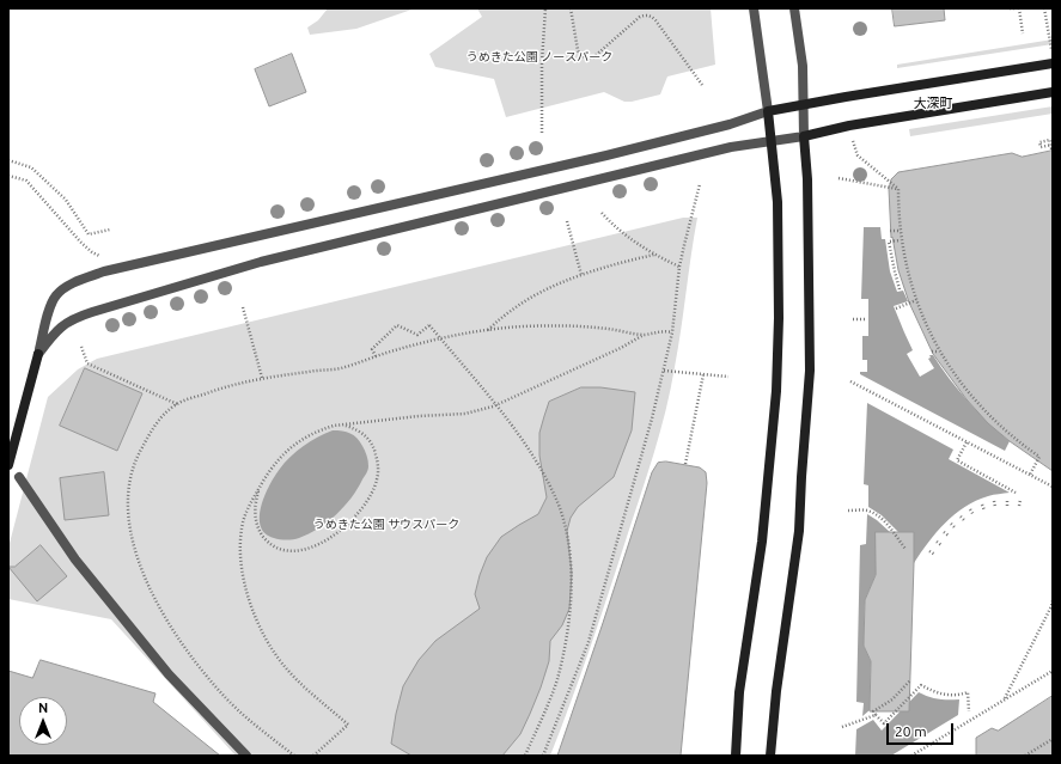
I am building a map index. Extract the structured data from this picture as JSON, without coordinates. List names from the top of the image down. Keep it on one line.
{"districts":["大深町"],"parks":["うめきた公園 ノースパーク","うめきた公園 サウスパーク"],"scale_bar":"20 m","north":"top"}
